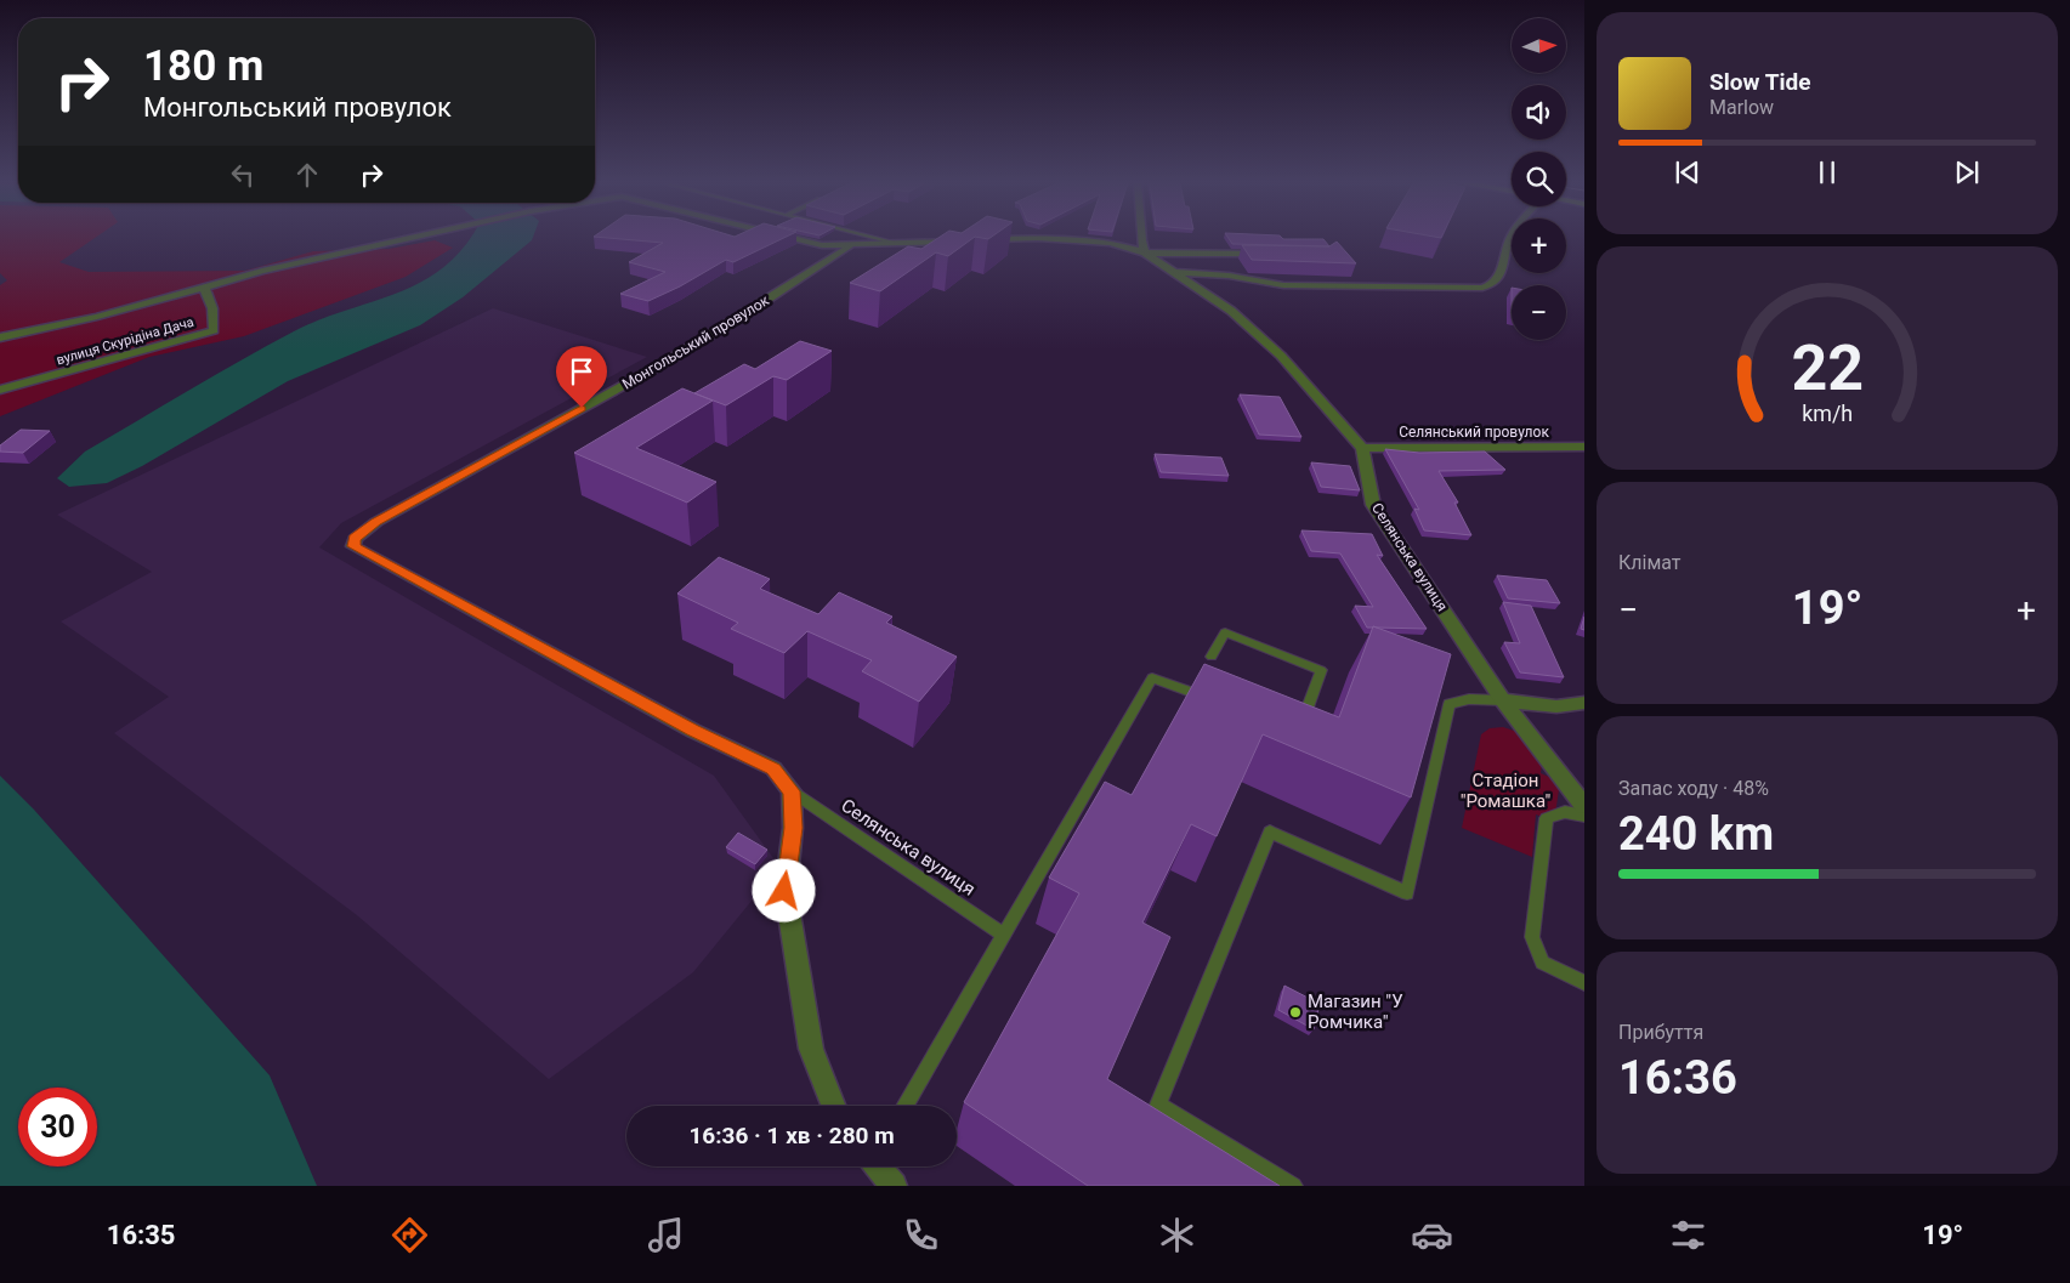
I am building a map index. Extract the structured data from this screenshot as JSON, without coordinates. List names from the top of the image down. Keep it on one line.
{"streets":{"street":["вулиця Скурідіна Дача","Монгольський провулок","Селянський провулок","Селянська вулиця"]},"crossings":[["вулиця Скурідіна Дача","Монгольський провулок"],["Монгольський провулок","Селянська вулиця"],["Селянський провулок","Селянська вулиця"]],"parks":["Стадіон \"Ромашка\""],"places":["Магазин \"У Ромчика\""],"north":"right","page":{"map_buttons":["+","−"],"turn":["180 m","Монгольський провулок"],"song":["Slow Tide","Marlow"],"tile":["Клімат",["Запас ходу · 48%","240 km"],["Прибуття","16:36"]],"heat":["−","19°","+"],"limit":"30","trip":"16:36 · 1 хв · 280 m","tabs":["16:35","19°"],"gauge":["22","km/h"]}}
